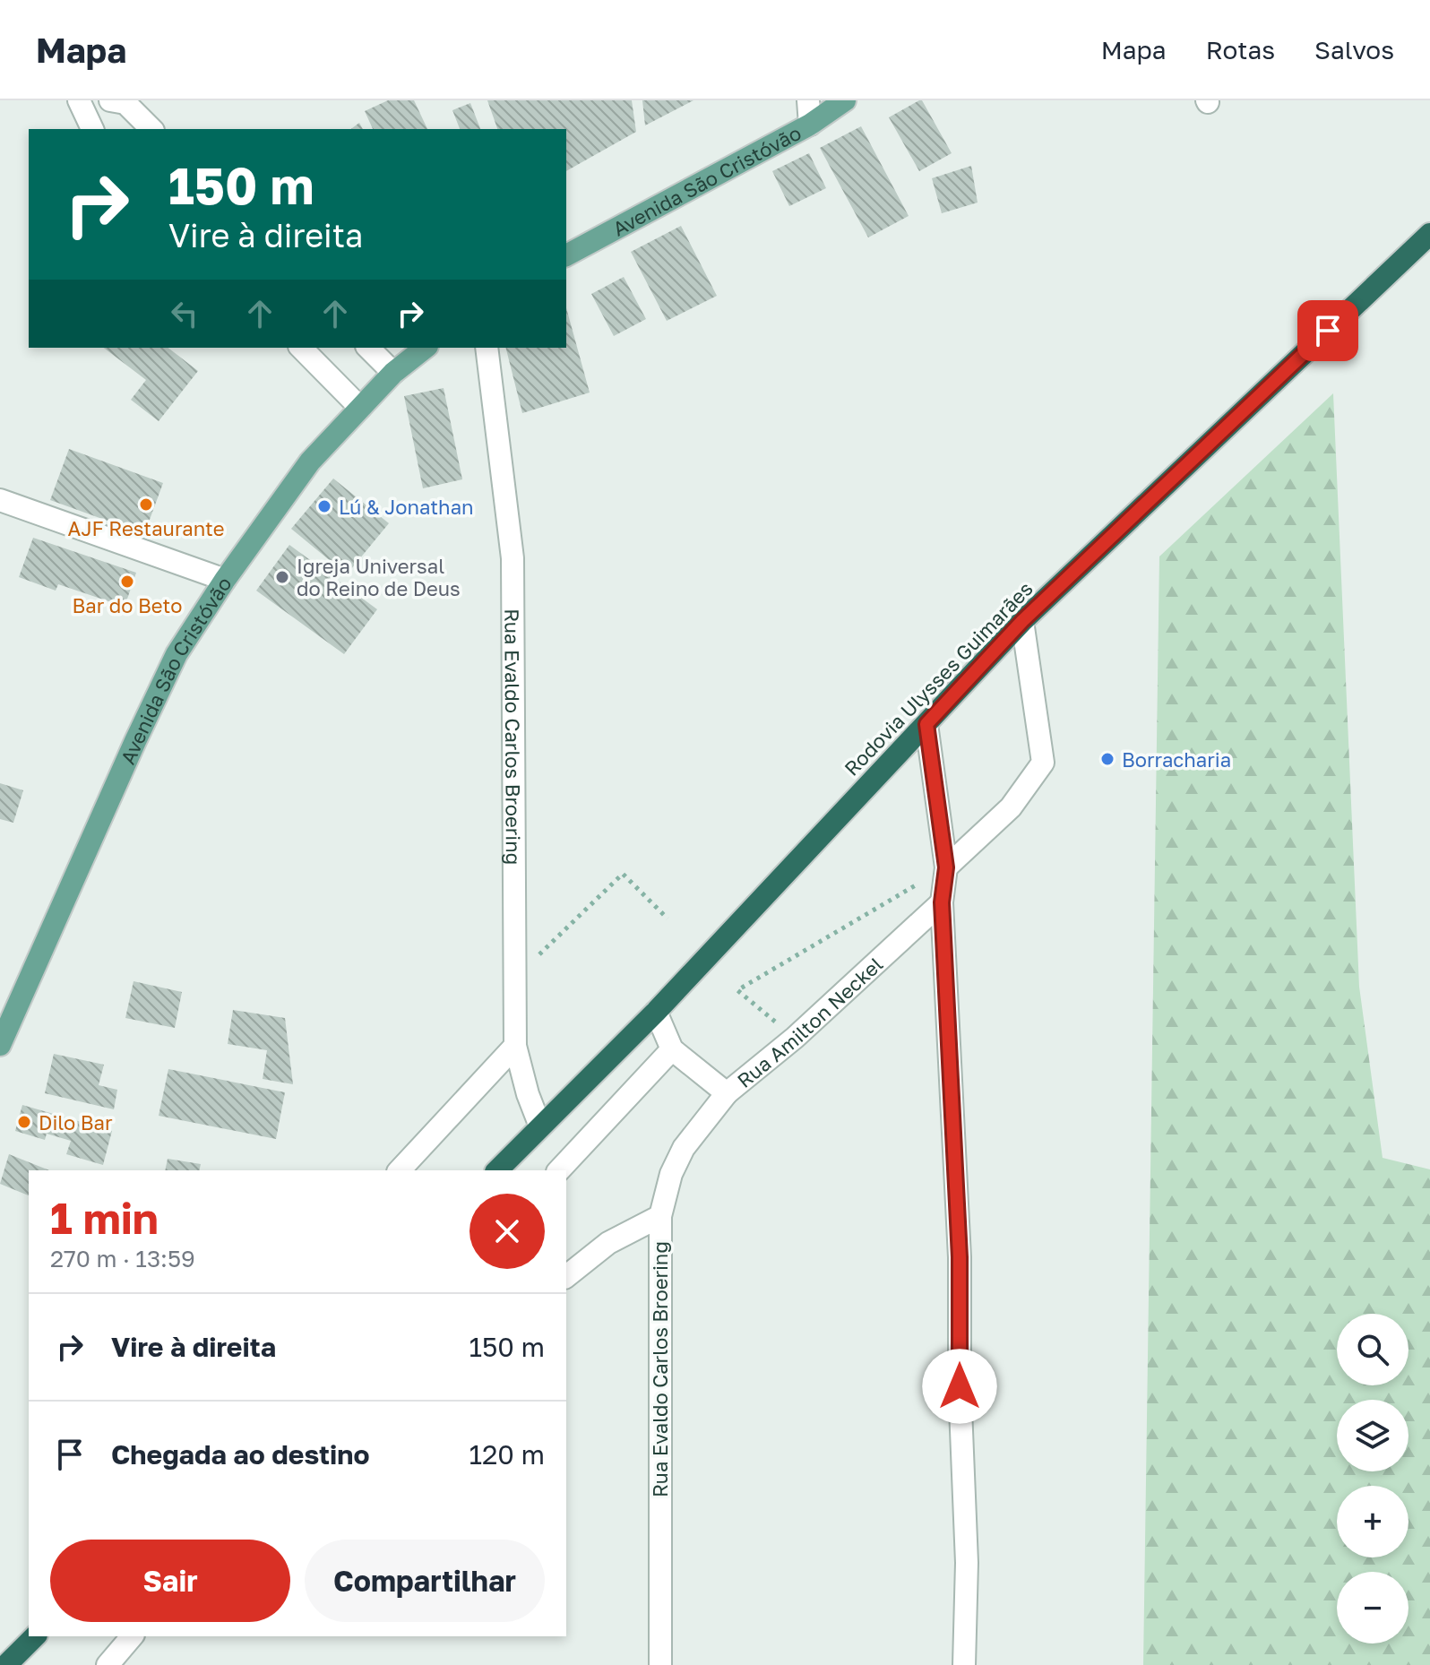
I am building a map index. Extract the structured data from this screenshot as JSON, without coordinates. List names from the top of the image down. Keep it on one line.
{"streets":{"highway":["Rodovia Ulysses Guimarães"],"main road":["Avenida São Cristóvão"],"street":["Rua Evaldo Carlos Broering","Rua Amilton Neckel"]},"crossings":[["Rodovia Ulysses Guimarães","Rua Evaldo Carlos Broering"],["Rodovia Ulysses Guimarães","Rua Amilton Neckel"],["Rua Evaldo Carlos Broering","Rua Amilton Neckel"]],"places":["AJF Restaurante","Lú & Jonathan","Igreja Universal do Reino de Deus","Bar do Beto","Borracharia","Dilo Bar"],"page":{"header":"Mapa","nav":["Mapa","Rotas","Salvos"],"turn":["150 m","Vire à direita"],"heading":["1 min","270 m · 13:59"],"list":[{"name":"Vire à direita","value":"150 m"},{"name":"Chegada ao destino","value":"120 m"}],"map_buttons":["+","−"],"buttons":["Sair","Compartilhar"]}}
